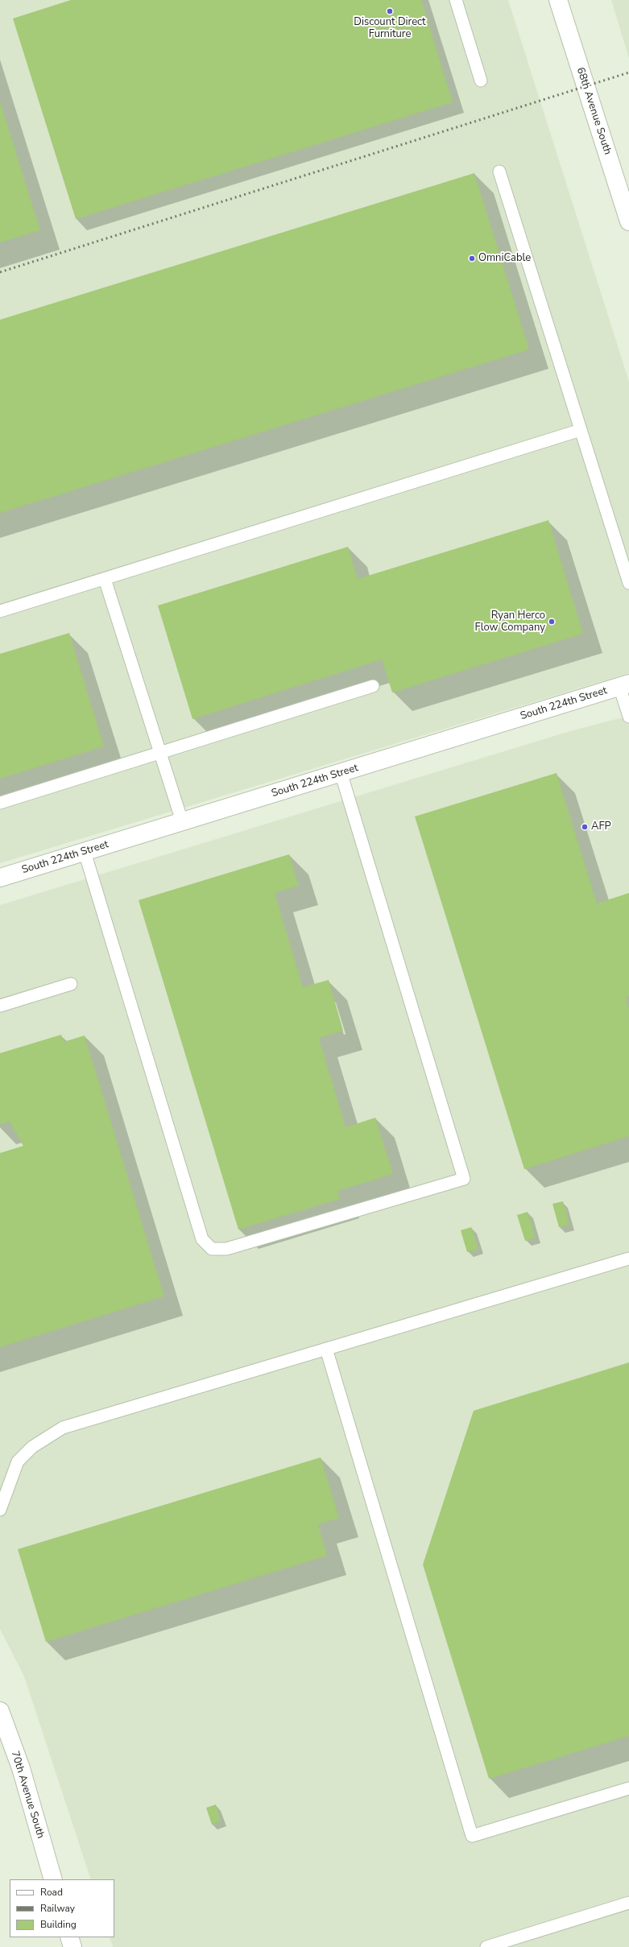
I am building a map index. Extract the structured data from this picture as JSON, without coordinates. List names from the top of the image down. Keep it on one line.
{"streets":{"street":["68th Avenue South","South 224th Street","70th Avenue South"]},"places":["Discount Direct Furniture","OmniCable","Ryan Herco Flow Company","AFP"],"legend":["Road","Railway","Building"]}
